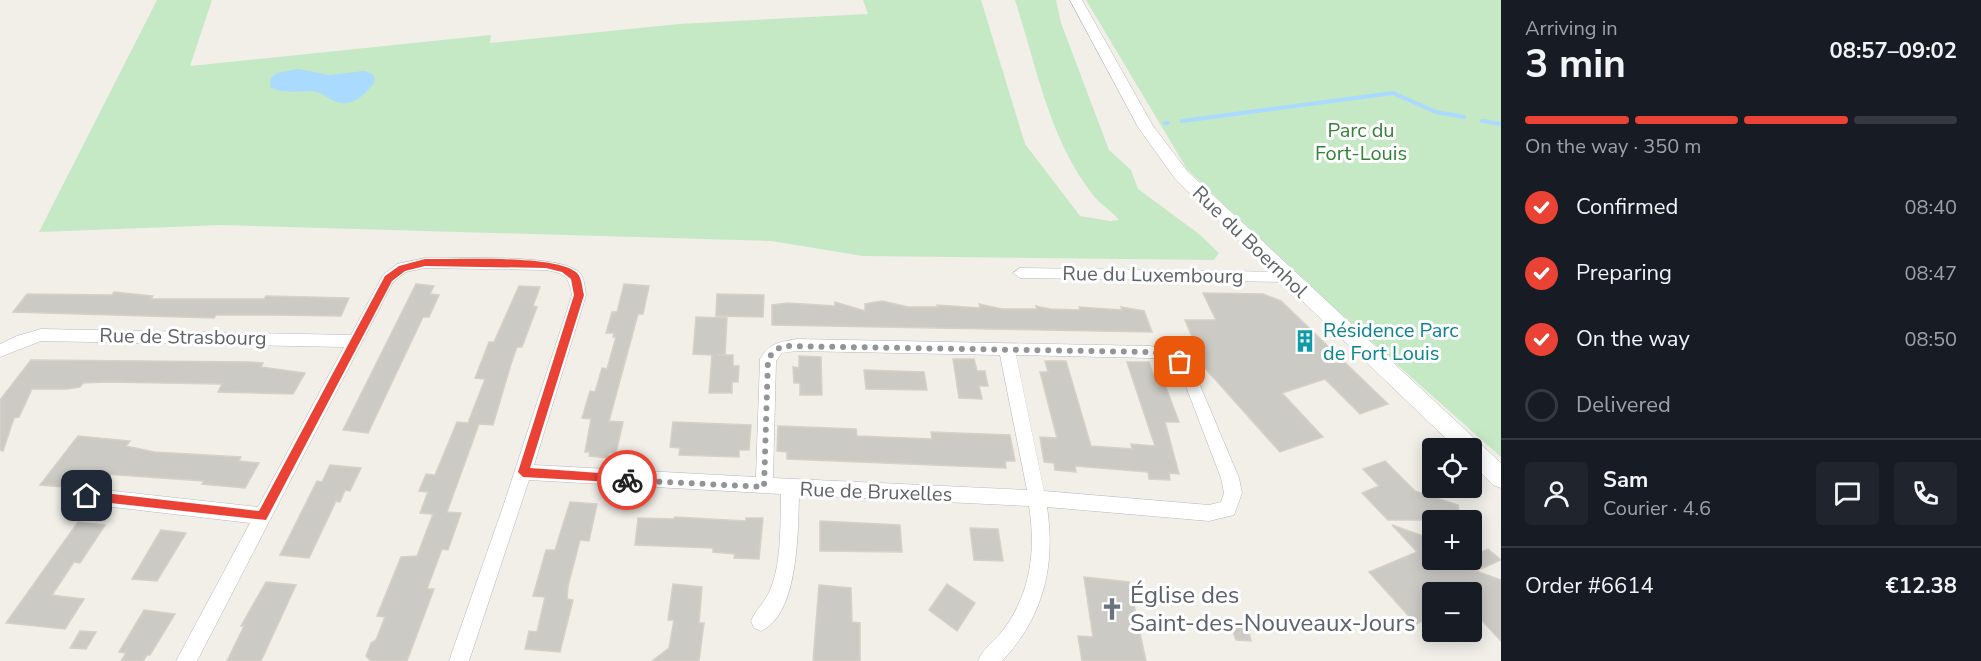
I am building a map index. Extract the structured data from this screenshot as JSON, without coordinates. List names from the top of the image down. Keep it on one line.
{"streets":{"street":["Rue du Boernhol","Rue du Luxembourg","Rue de Strasbourg","Rue de Bruxelles"]},"crossings":[["Rue du Boernhol","Rue du Luxembourg"]],"parks":["Parc du Fort-Louis"],"places":{"building":["Résidence Parc de Fort Louis"],"church":["Église des Saint-des-Nouveaux-Jours"]},"page":{"heading":["3 min","Arriving in","08:57–09:02"],"panel":["Sam","Courier · 4.6","Order #6614","€12.38"],"bar":"On the way · 350 m","list":[["Confirmed","08:40"],["Preparing","08:47"],["On the way","08:50"],"Delivered"],"map_buttons":["+","−"]}}
